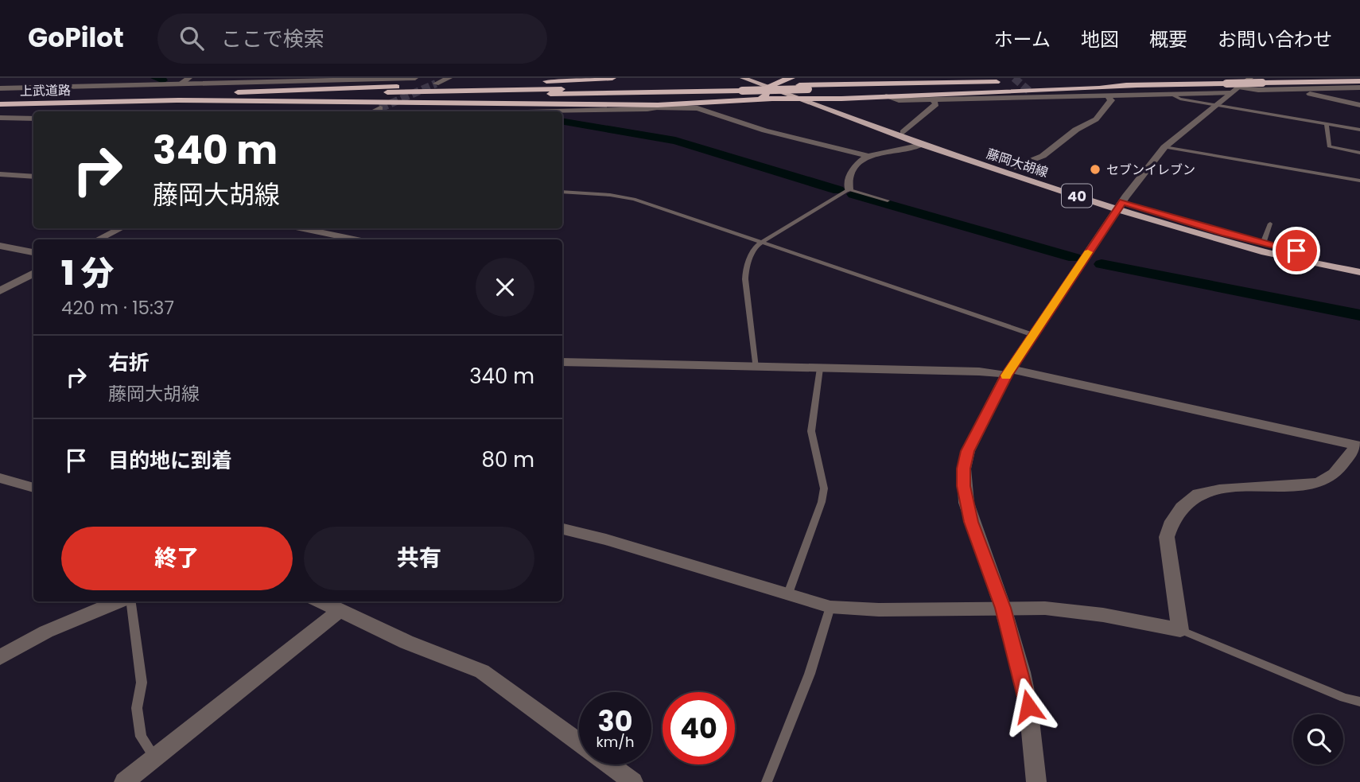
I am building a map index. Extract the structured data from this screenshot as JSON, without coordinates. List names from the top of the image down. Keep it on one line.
{"streets":{"highway":["上武道路"],"main road":["藤岡大胡線","40"]},"places":["セブンイレブン"],"page":{"header":"GoPilot","search":"ここで検索","nav":["ホーム","地図","概要","お問い合わせ"],"turn":["340 m","藤岡大胡線"],"heading":["1 分","420 m · 15:37"],"list":[{"name":"右折","note":"藤岡大胡線","value":"340 m"},{"name":"目的地に到着","value":"80 m"}],"buttons":["終了","共有"],"speed":"30 km/h","limit":"40"}}
